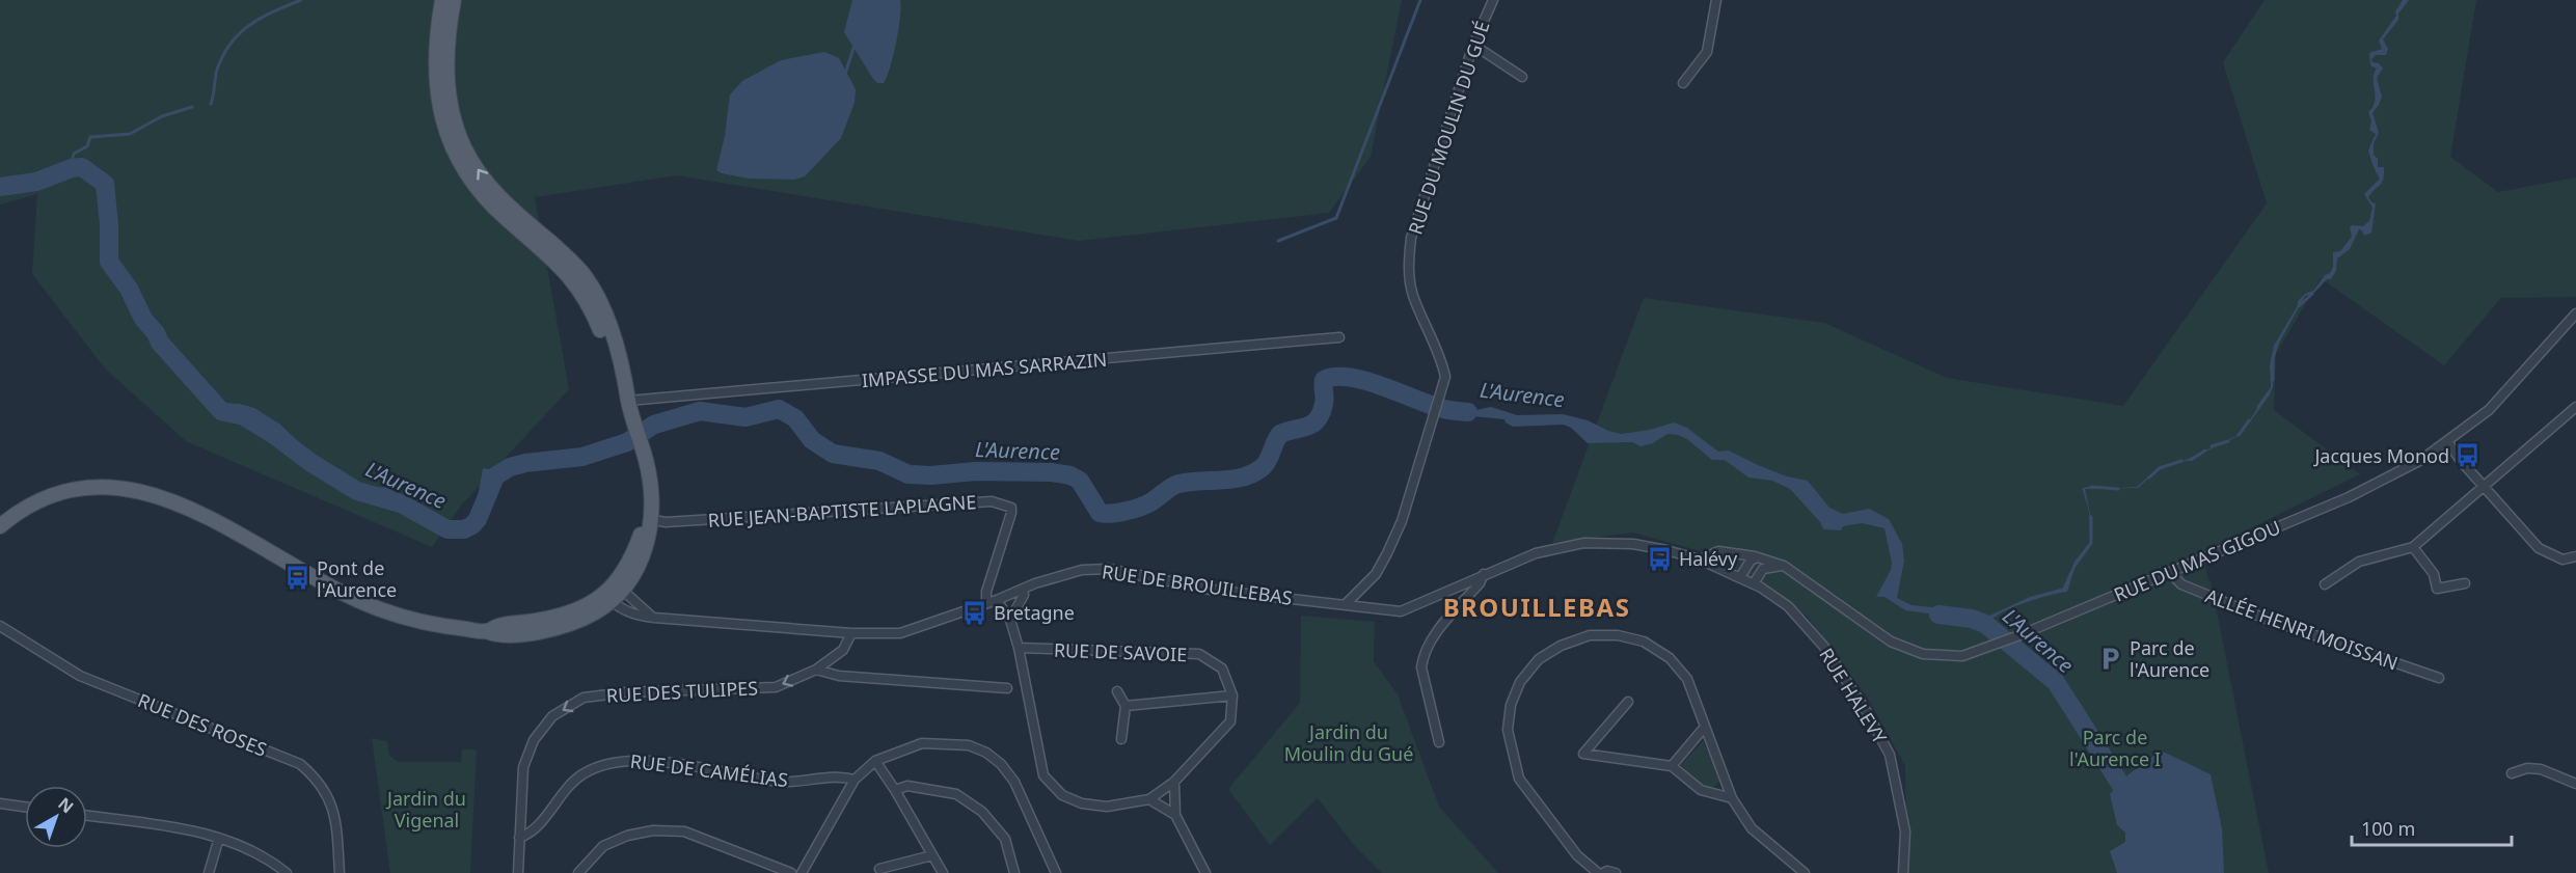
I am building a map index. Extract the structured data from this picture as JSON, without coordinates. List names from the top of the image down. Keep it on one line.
{"streets":{"street":["RUE DU MOULIN DU GUÉ","IMPASSE DU MAS SARRAZIN","RUE JEAN-BAPTISTE LAPLAGNE","RUE DU MAS GIGOU","RUE DE BROUILLEBAS","ALLÉE HENRI MOISSAN","RUE DE SAVOIE","RUE DES TULIPES","RUE HALEVY","RUE DES ROSES","RUE DE CAMÉLIAS"]},"crossings":[["RUE DU MOULIN DU GUÉ","RUE DE BROUILLEBAS"],["RUE JEAN-BAPTISTE LAPLAGNE","RUE DE BROUILLEBAS"],["RUE DU MAS GIGOU","RUE DE BROUILLEBAS"],["RUE DU MAS GIGOU","ALLÉE HENRI MOISSAN"],["RUE DE BROUILLEBAS","RUE DES TULIPES"],["RUE DE BROUILLEBAS","RUE HALEVY"],["RUE DES TULIPES","RUE DE CAMÉLIAS"]],"one_way":["RUE DES TULIPES"],"districts":["BROUILLEBAS"],"water":["L'Aurence"],"parks":["Jardin du Moulin du Gué","Parc de l'Aurence I","Jardin du Vigenal"],"places":{"bus stop":["Jacques Monod","Halévy","Pont de l'Aurence","Bretagne"],"parking":["Parc de l'Aurence"]},"scale_bar":"100 m","north":"top right"}
